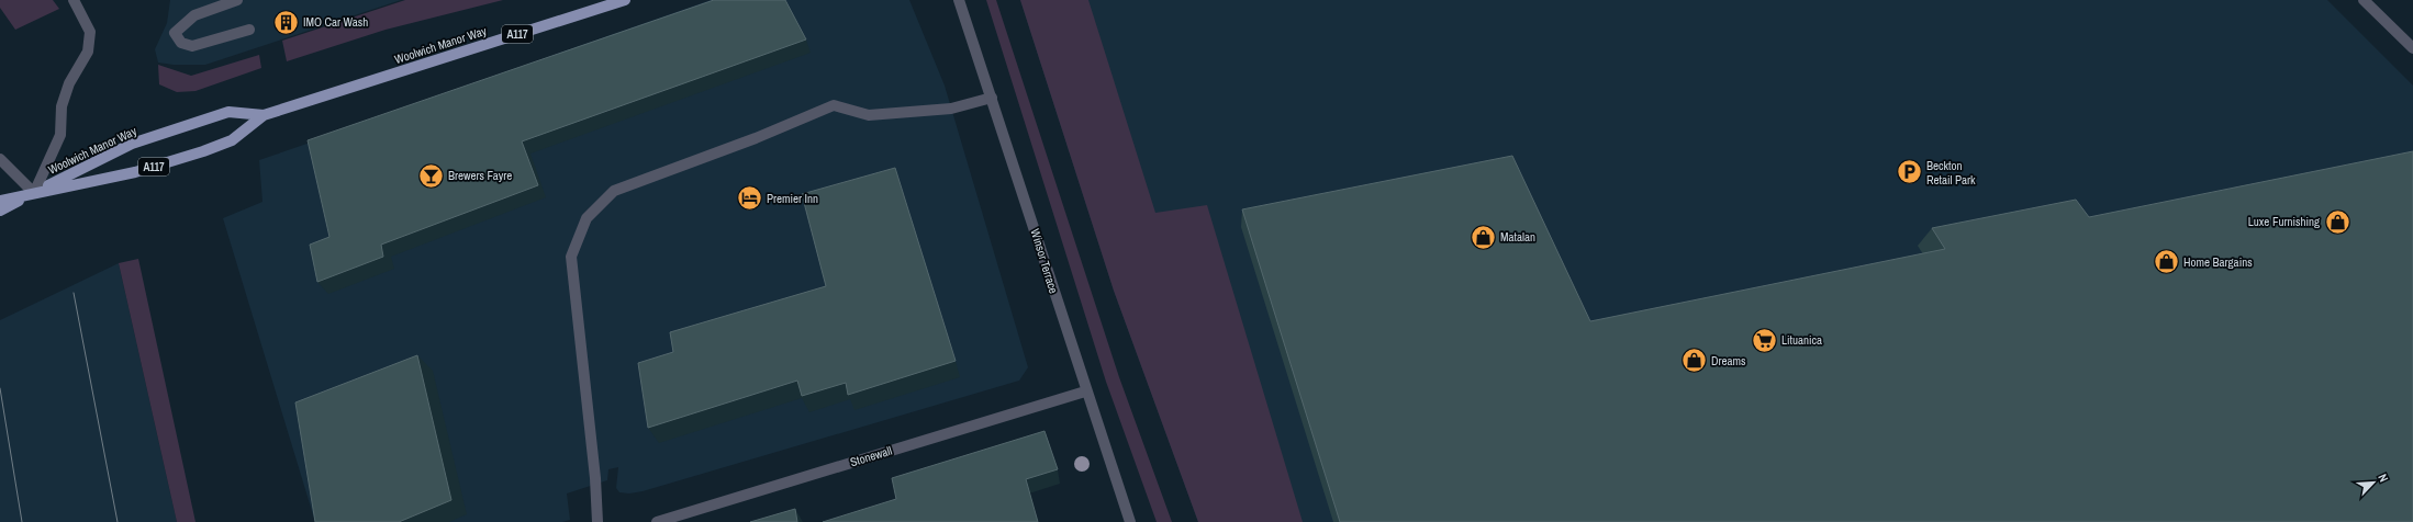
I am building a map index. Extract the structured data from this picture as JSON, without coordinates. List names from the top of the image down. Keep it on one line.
{"streets":{"main road":["A117","Woolwich Manor Way"],"street":["Winsor Terrace","Stonewall"]},"crossings":[["Winsor Terrace","Stonewall"]],"places":{"building":["IMO Car Wash"],"parking":["Beckton Retail Park"],"bar":["Brewers Fayre"],"hotel":["Premier Inn"],"shop":["Luxe Furnishing","Matalan","Home Bargains","Dreams"],"supermarket":["Lituanica"]},"north":"top right"}
